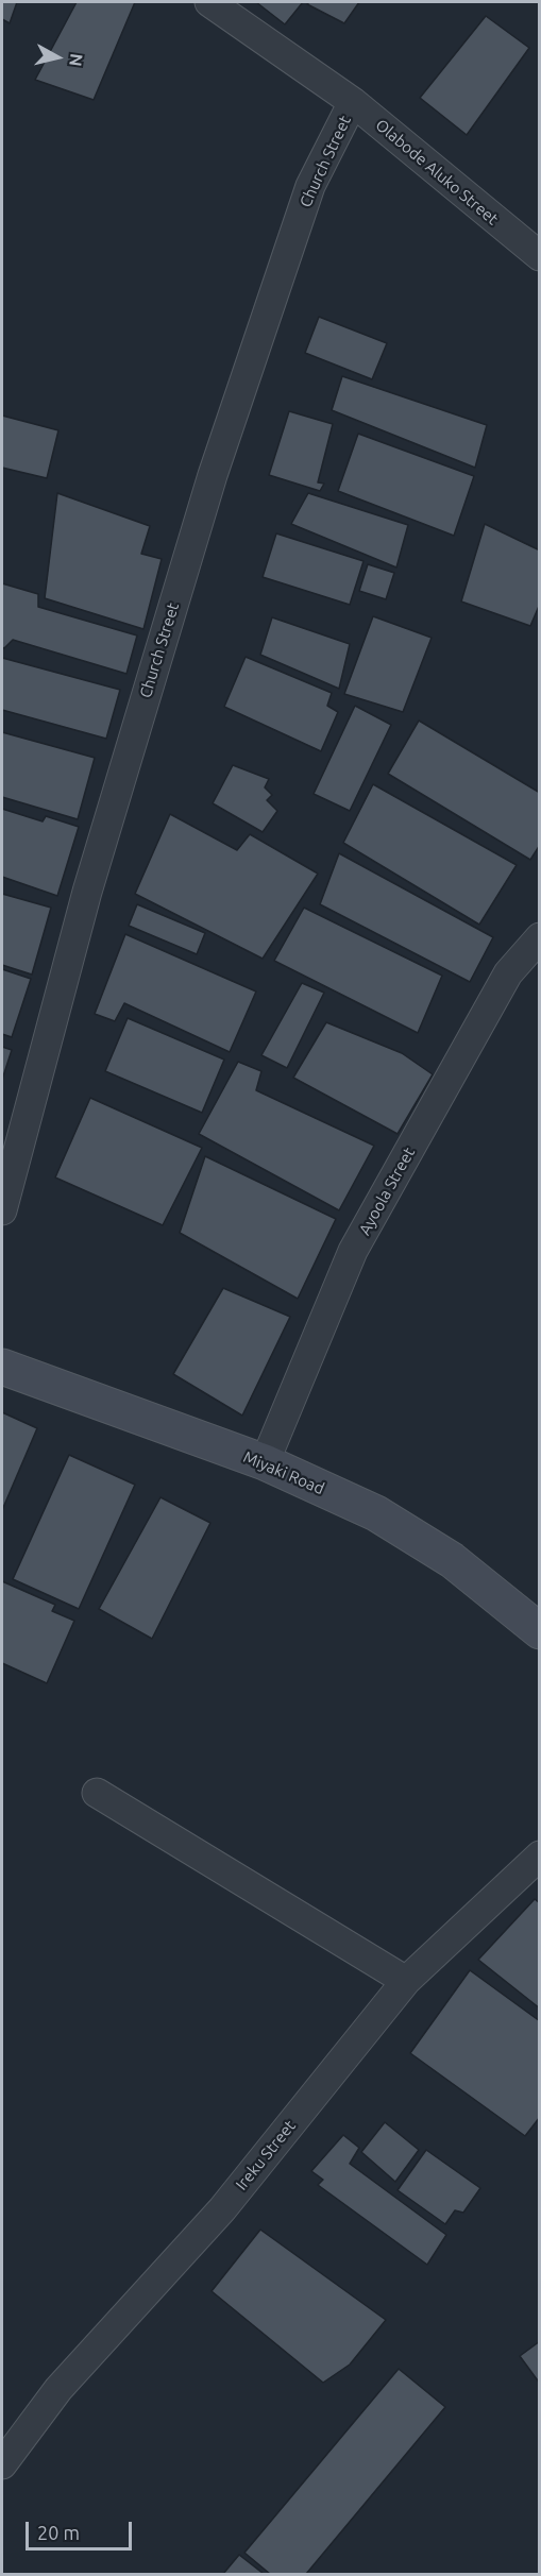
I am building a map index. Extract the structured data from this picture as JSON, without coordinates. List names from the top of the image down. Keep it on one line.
{"streets":{"street":["Church Street","Olabode Aluko Street","Ayoola Street","Miyaki Road","Ireku Street"]},"crossings":[["Church Street","Olabode Aluko Street"],["Ayoola Street","Miyaki Road"]],"scale_bar":"20 m","north":"right"}
